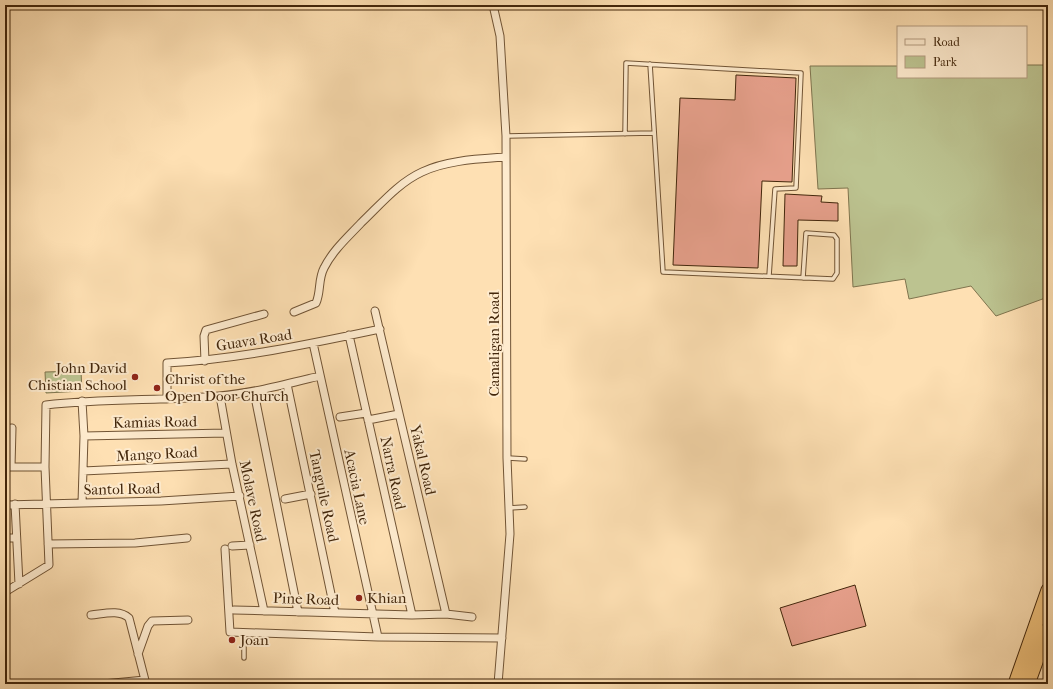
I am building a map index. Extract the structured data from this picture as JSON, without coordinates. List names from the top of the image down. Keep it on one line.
{"streets":{"street":["Guava Road","Camaligan Road","Kamias Road","Mango Road","Yakal Road","Narra Road","Acacia Lane","Santol Road","Tanguile Road","Molave Road","Pine Road"]},"crossings":[["Guava Road","Yakal Road"],["Guava Road","Narra Road"],["Guava Road","Acacia Lane"],["Kamias Road","Molave Road"],["Mango Road","Molave Road"],["Yakal Road","Pine Road"],["Narra Road","Pine Road"],["Acacia Lane","Pine Road"],["Santol Road","Molave Road"],["Tanguile Road","Pine Road"],["Molave Road","Pine Road"]],"places":["John David Chistian School","Christ of the Open Door Church","Khian","Joan"],"legend":["Road","Park"]}
